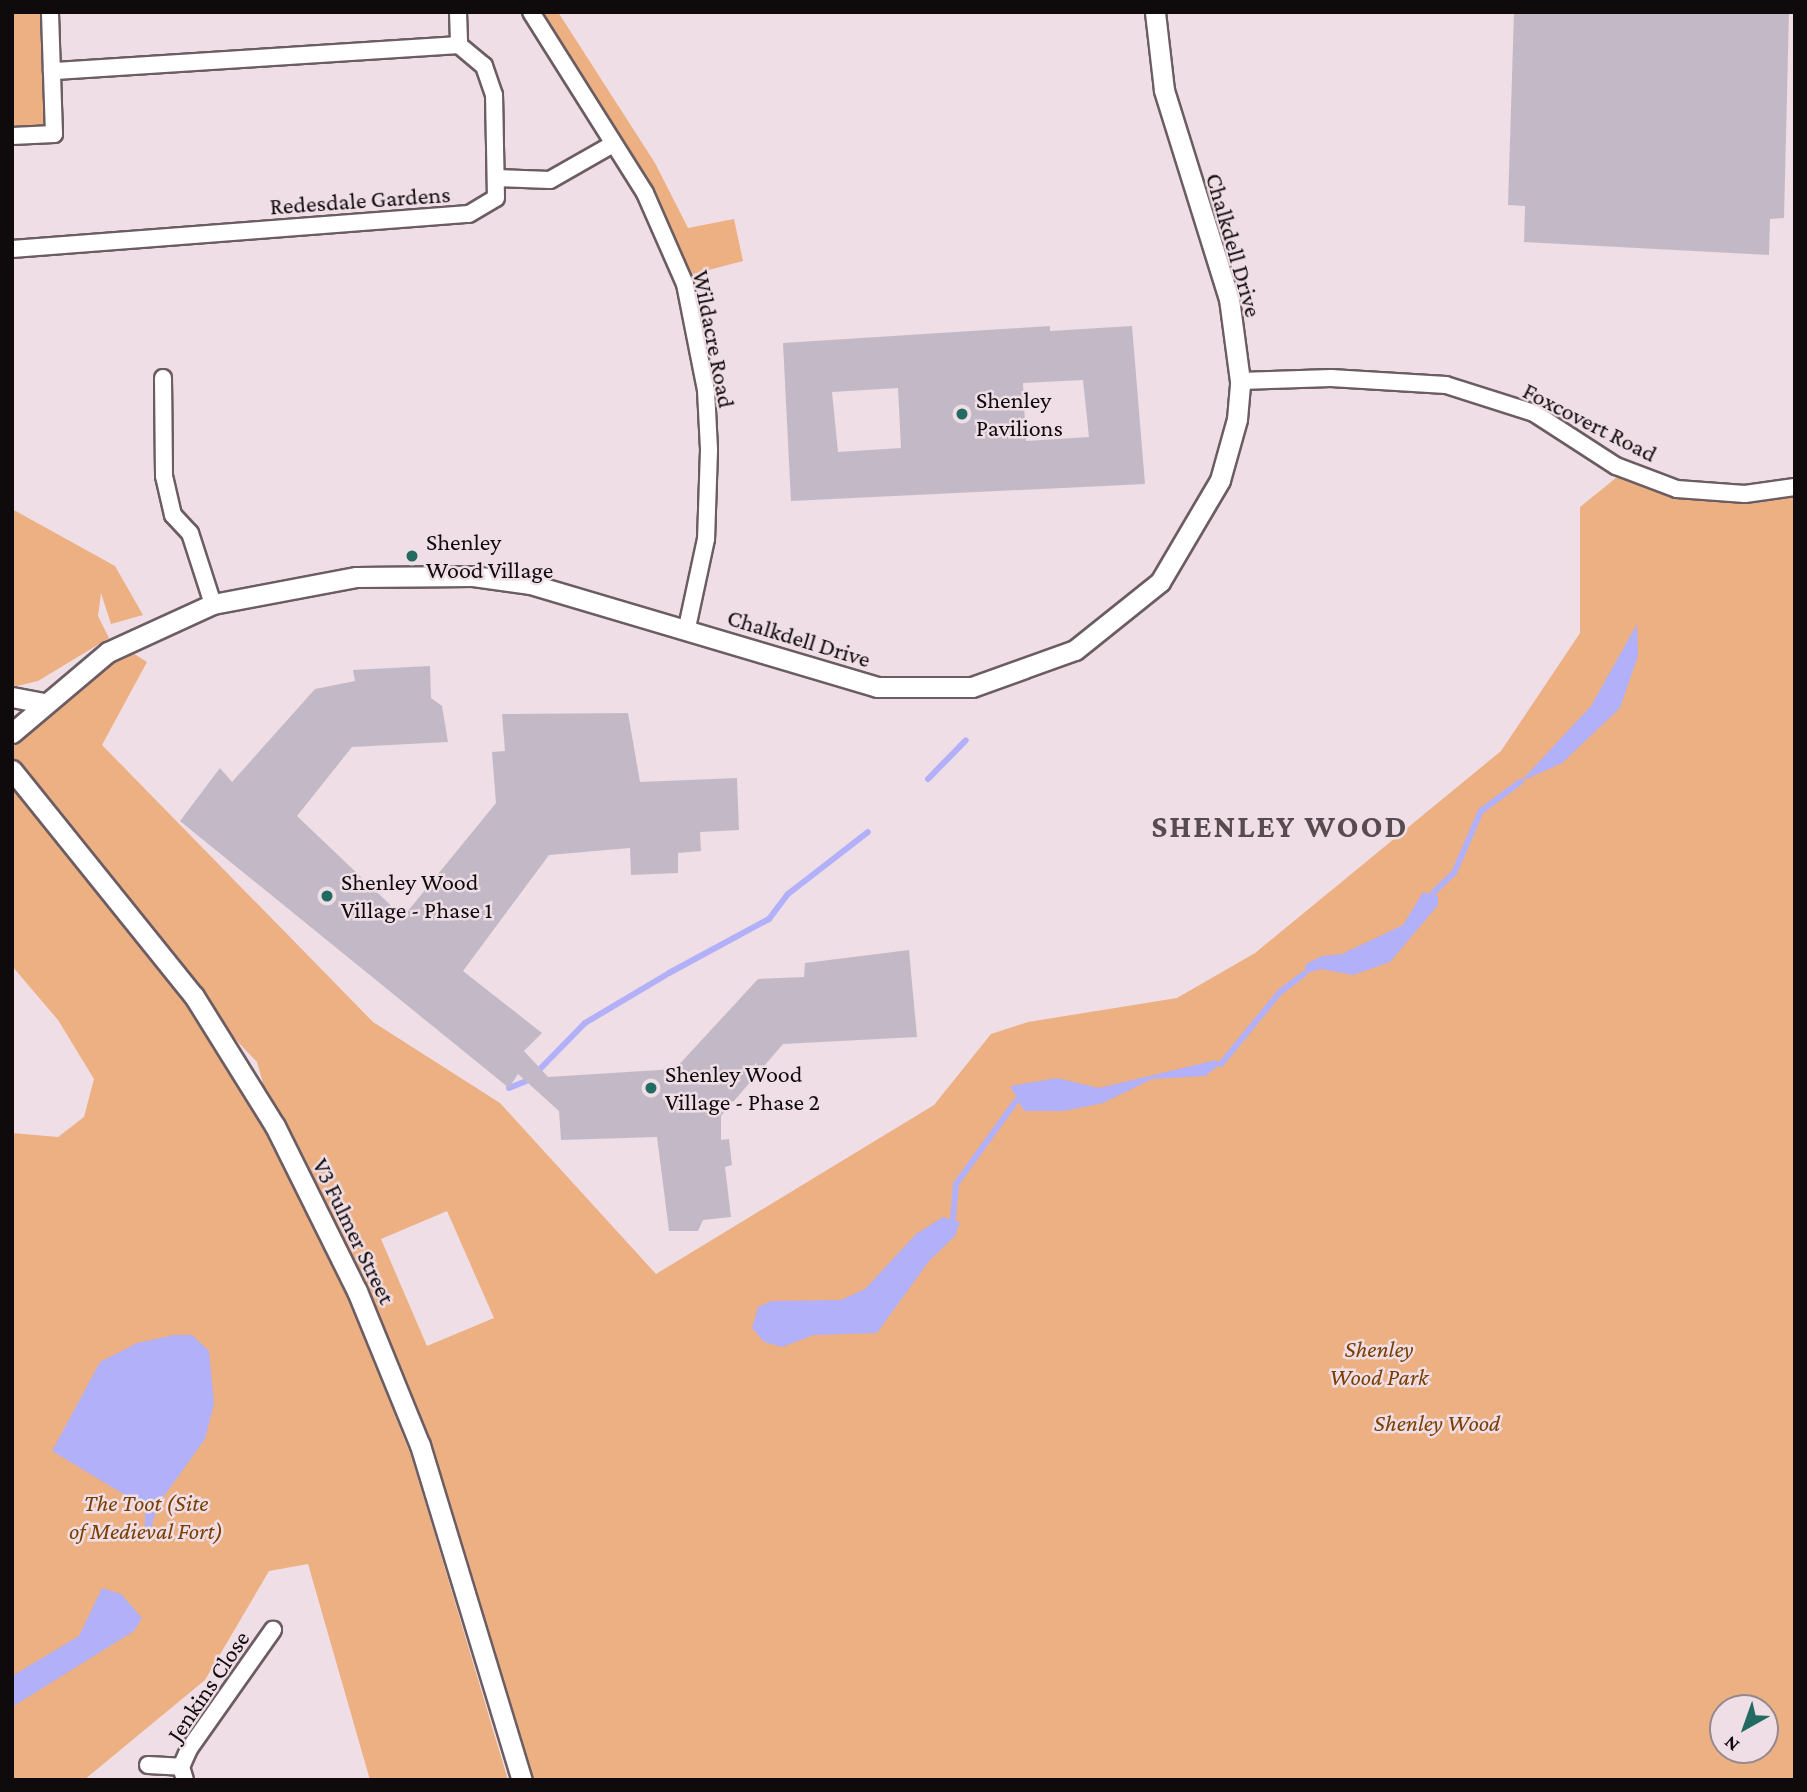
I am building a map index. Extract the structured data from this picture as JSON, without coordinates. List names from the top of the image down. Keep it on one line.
{"streets":{"street":["Redesdale Gardens","Chalkdell Drive","Wildacre Road","Foxcovert Road","V3 Fulmer Street","Jenkins Close"]},"crossings":[["Chalkdell Drive","Wildacre Road"],["Chalkdell Drive","Foxcovert Road"]],"districts":["SHENLEY WOOD"],"parks":["Shenley Wood Park","Shenley Wood","The Toot (Site of Medieval Fort)"],"places":["Shenley Pavilions","Shenley Wood Village","Shenley Wood Village - Phase 1","Shenley Wood Village - Phase 2"],"north":"bottom left"}
